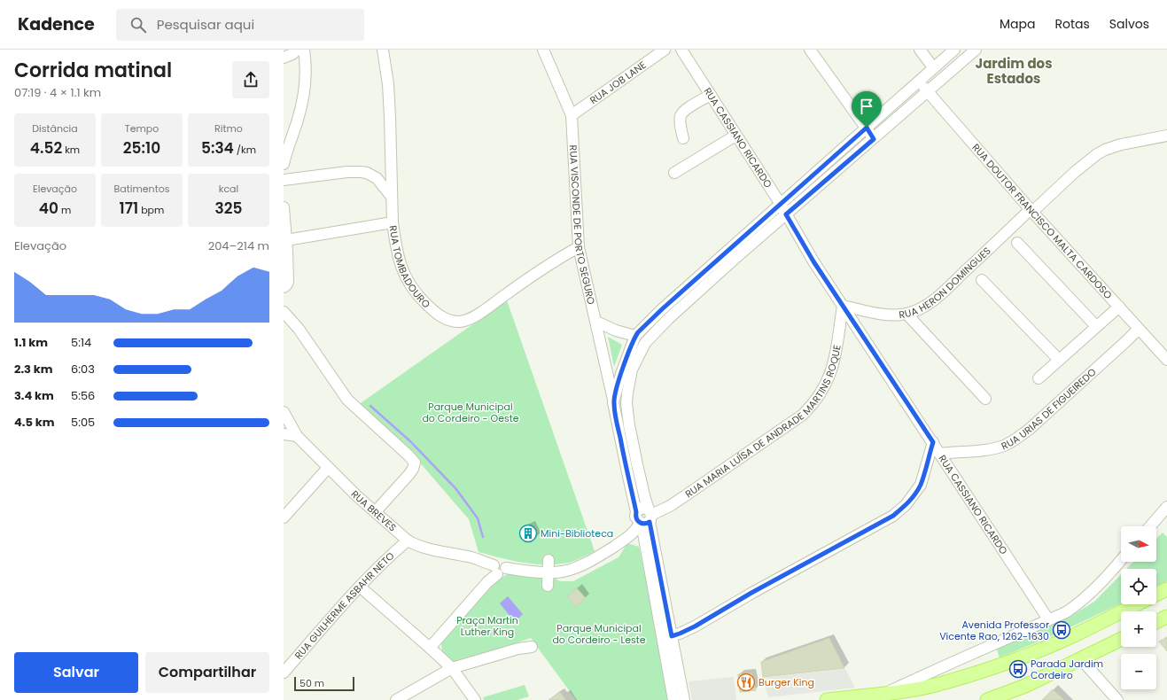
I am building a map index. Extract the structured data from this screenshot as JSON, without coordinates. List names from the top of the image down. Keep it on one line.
{"streets":{"street":["RUA JOB LANE","RUA CASSIANO RICARDO","RUA DOUTOR FRANCISCO MALTA CARDOSO","RUA VISCONDE DE PORTO SEGURO","RUA TOMBADOURO","RUA HERON DOMINGUES","RUA URIAS DE FIGUEIREDO","RUA MARIA LUÍSA DE ANDRADE MARTINS ROQUE","RUA BREVES","RUA GUILHERME ASBAHR NETO"]},"crossings":[["RUA JOB LANE","RUA VISCONDE DE PORTO SEGURO"],["RUA CASSIANO RICARDO","RUA HERON DOMINGUES"],["RUA CASSIANO RICARDO","RUA URIAS DE FIGUEIREDO"],["RUA CASSIANO RICARDO","RUA MARIA LUÍSA DE ANDRADE MARTINS ROQUE"],["RUA DOUTOR FRANCISCO MALTA CARDOSO","RUA HERON DOMINGUES"],["RUA DOUTOR FRANCISCO MALTA CARDOSO","RUA URIAS DE FIGUEIREDO"],["RUA VISCONDE DE PORTO SEGURO","RUA TOMBADOURO"],["RUA VISCONDE DE PORTO SEGURO","RUA MARIA LUÍSA DE ANDRADE MARTINS ROQUE"],["RUA VISCONDE DE PORTO SEGURO","RUA BREVES"],["RUA HERON DOMINGUES","RUA MARIA LUÍSA DE ANDRADE MARTINS ROQUE"],["RUA MARIA LUÍSA DE ANDRADE MARTINS ROQUE","RUA BREVES"],["RUA BREVES","RUA GUILHERME ASBAHR NETO"]],"districts":["Jardim dos Estados"],"parks":["Parque Municipal do Cordeiro - Oeste","Praça Martin Luther King","Parque Municipal do Cordeiro - Leste"],"places":{"building":["Mini-Biblioteca"],"bus stop":["Avenida Professor Vicente Rao, 1262-1630","Parada Jardim Cordeiro"],"restaurant":["Burger King"]},"scale_bar":"50 m","north":"right","page":{"header":"Kadence","search":"Pesquisar aqui","nav":["Mapa","Rotas","Salvos"],"heading":["Corrida matinal","07:19 · 4 × 1.1 km"],"stats":[["Distância","4.52 km"],["Tempo","25:10"],["Ritmo","5:34 /km"],["Elevação","40 m"],["Batimentos","171 bpm"],["kcal","325"]],"chart":["Elevação","204–214 m"],"list":[{"name":"1.1 km","note":"5:14"},{"name":"2.3 km","note":"6:03"},{"name":"3.4 km","note":"5:56"},{"name":"4.5 km","note":"5:05"}],"map_buttons":["+","−"],"buttons":["Salvar","Compartilhar"],"scale":"50 m"}}
